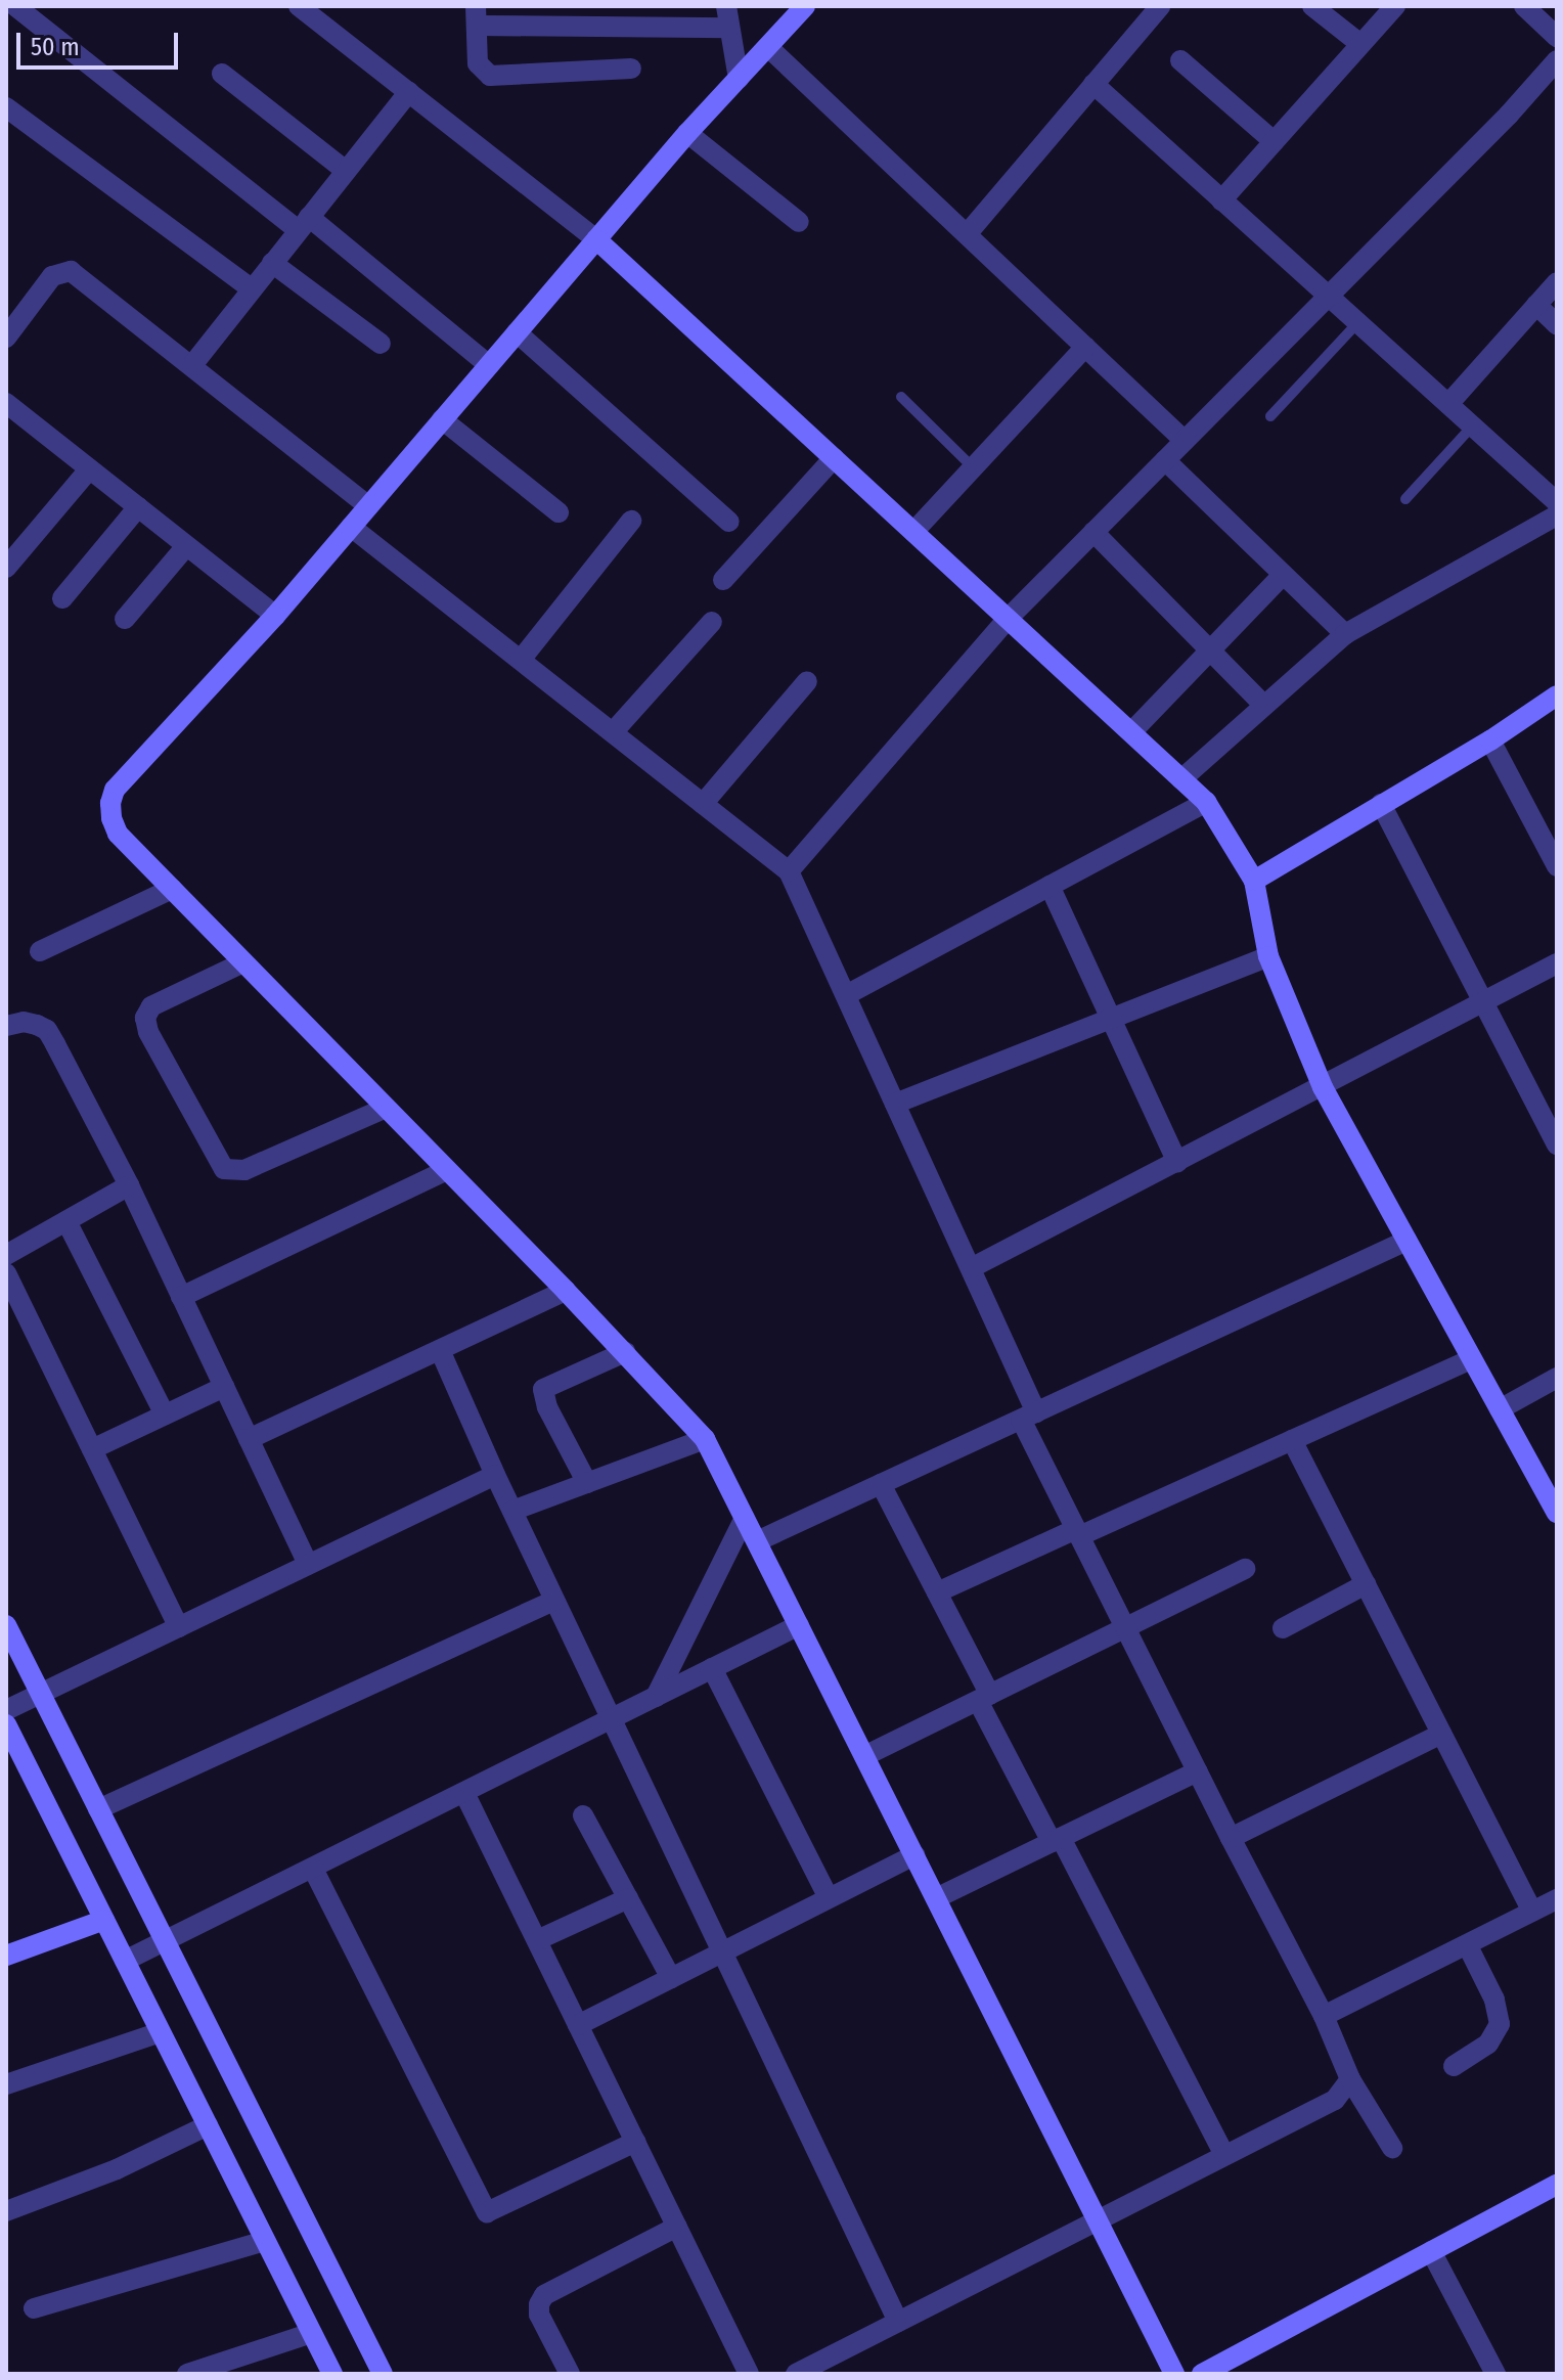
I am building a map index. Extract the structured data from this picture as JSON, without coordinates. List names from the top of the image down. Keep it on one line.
{"scale_bar":"50 m"}
